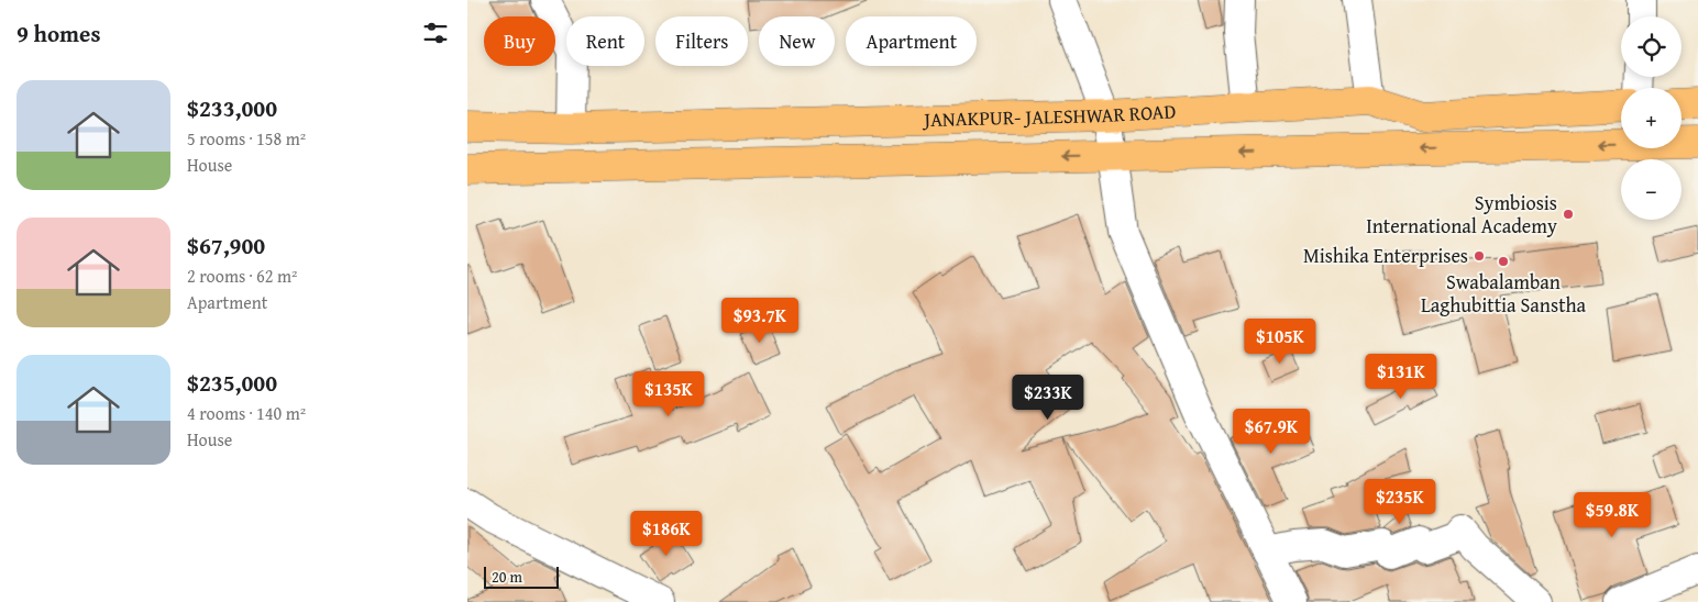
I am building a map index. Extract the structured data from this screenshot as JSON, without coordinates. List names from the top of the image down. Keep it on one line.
{"streets":{"highway":["JANAKPUR- JALESHWAR ROAD"]},"places":["Symbiosis International Academy","Mishika Enterprises","Swabalamban Laghubittia Sanstha"],"scale_bar":"20 m","page":{"heading":"9 homes","map_buttons":["+","−"],"chip":["Buy","Rent","Filters","New","Apartment"],"list":[{"name":"$233,000","note":"5 rooms · 158 m² · House"},{"name":"$67,900","note":"2 rooms · 62 m² · Apartment"},{"name":"$235,000","note":"4 rooms · 140 m² · House"}],"price":["$93.7K","$105K","$131K","$135K","$233K","$67.9K","$235K","$59.8K","$186K"],"scale":"20 m"}}
